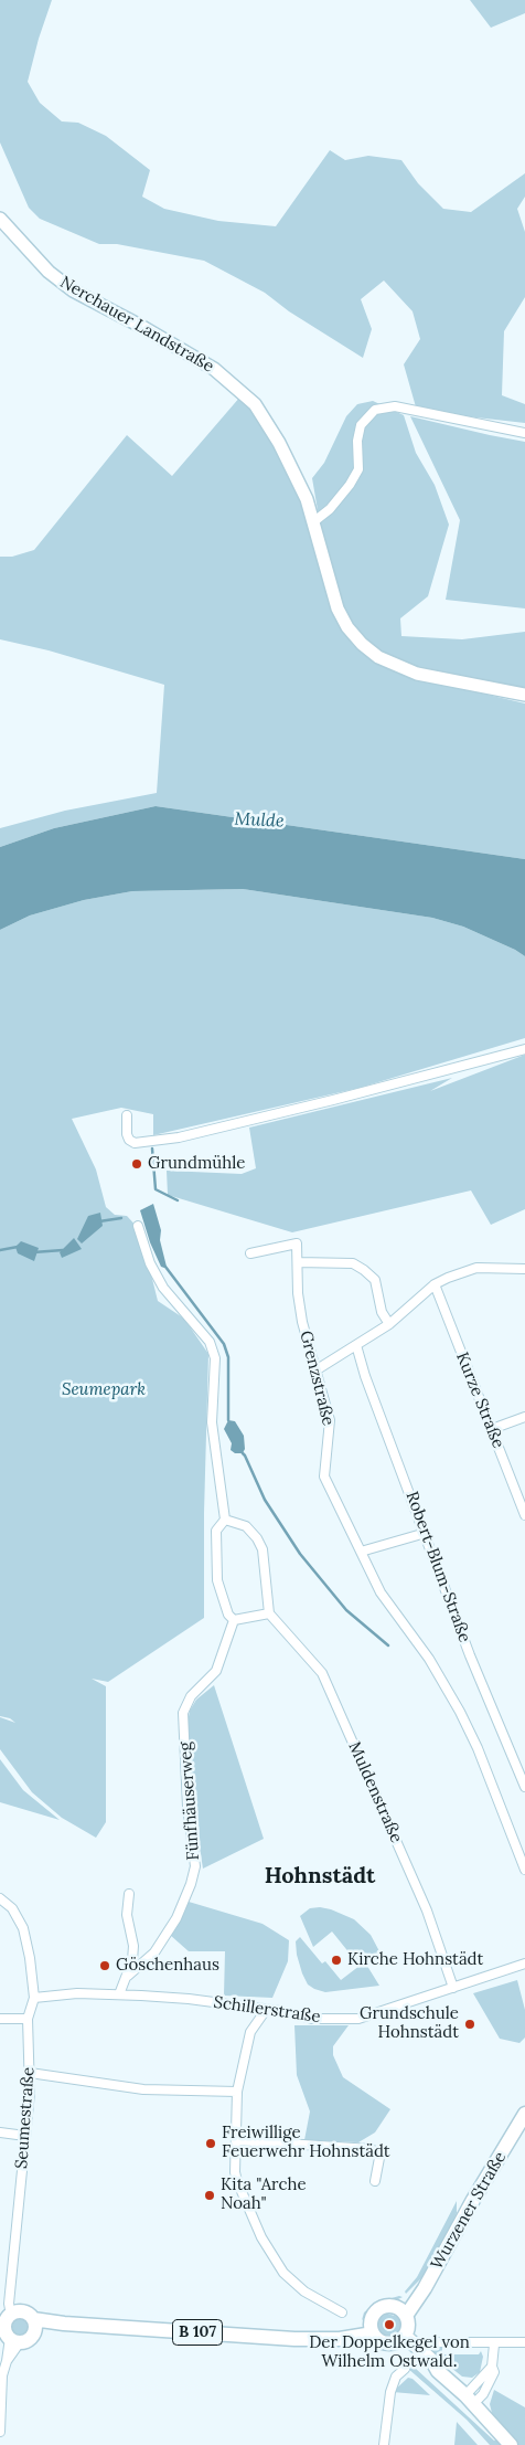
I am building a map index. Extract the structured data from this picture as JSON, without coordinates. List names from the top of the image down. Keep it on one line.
{"streets":{"main road":["Nerchauer Landstraße","Wurzener Straße","B 107"],"street":["Grenzstraße","Kurze Straße","Robert-Blum-Straße","Muldenstraße","Fünfhäuserweg","Schillerstraße","Seumestraße"]},"crossings":[["Muldenstraße","Schillerstraße"],["Fünfhäuserweg","Schillerstraße"],["Schillerstraße","Seumestraße"],["Seumestraße","Wurzener Straße"]],"districts":["Hohnstädt"],"water":["Mulde"],"parks":["Seumepark"],"places":["Grundmühle","Kirche Hohnstädt","Göschenhaus","Grundschule Hohnstädt","Freiwillige Feuerwehr Hohnstädt","Kita \"Arche Noah\"","Der Doppelkegel von Wilhelm Ostwald."]}
